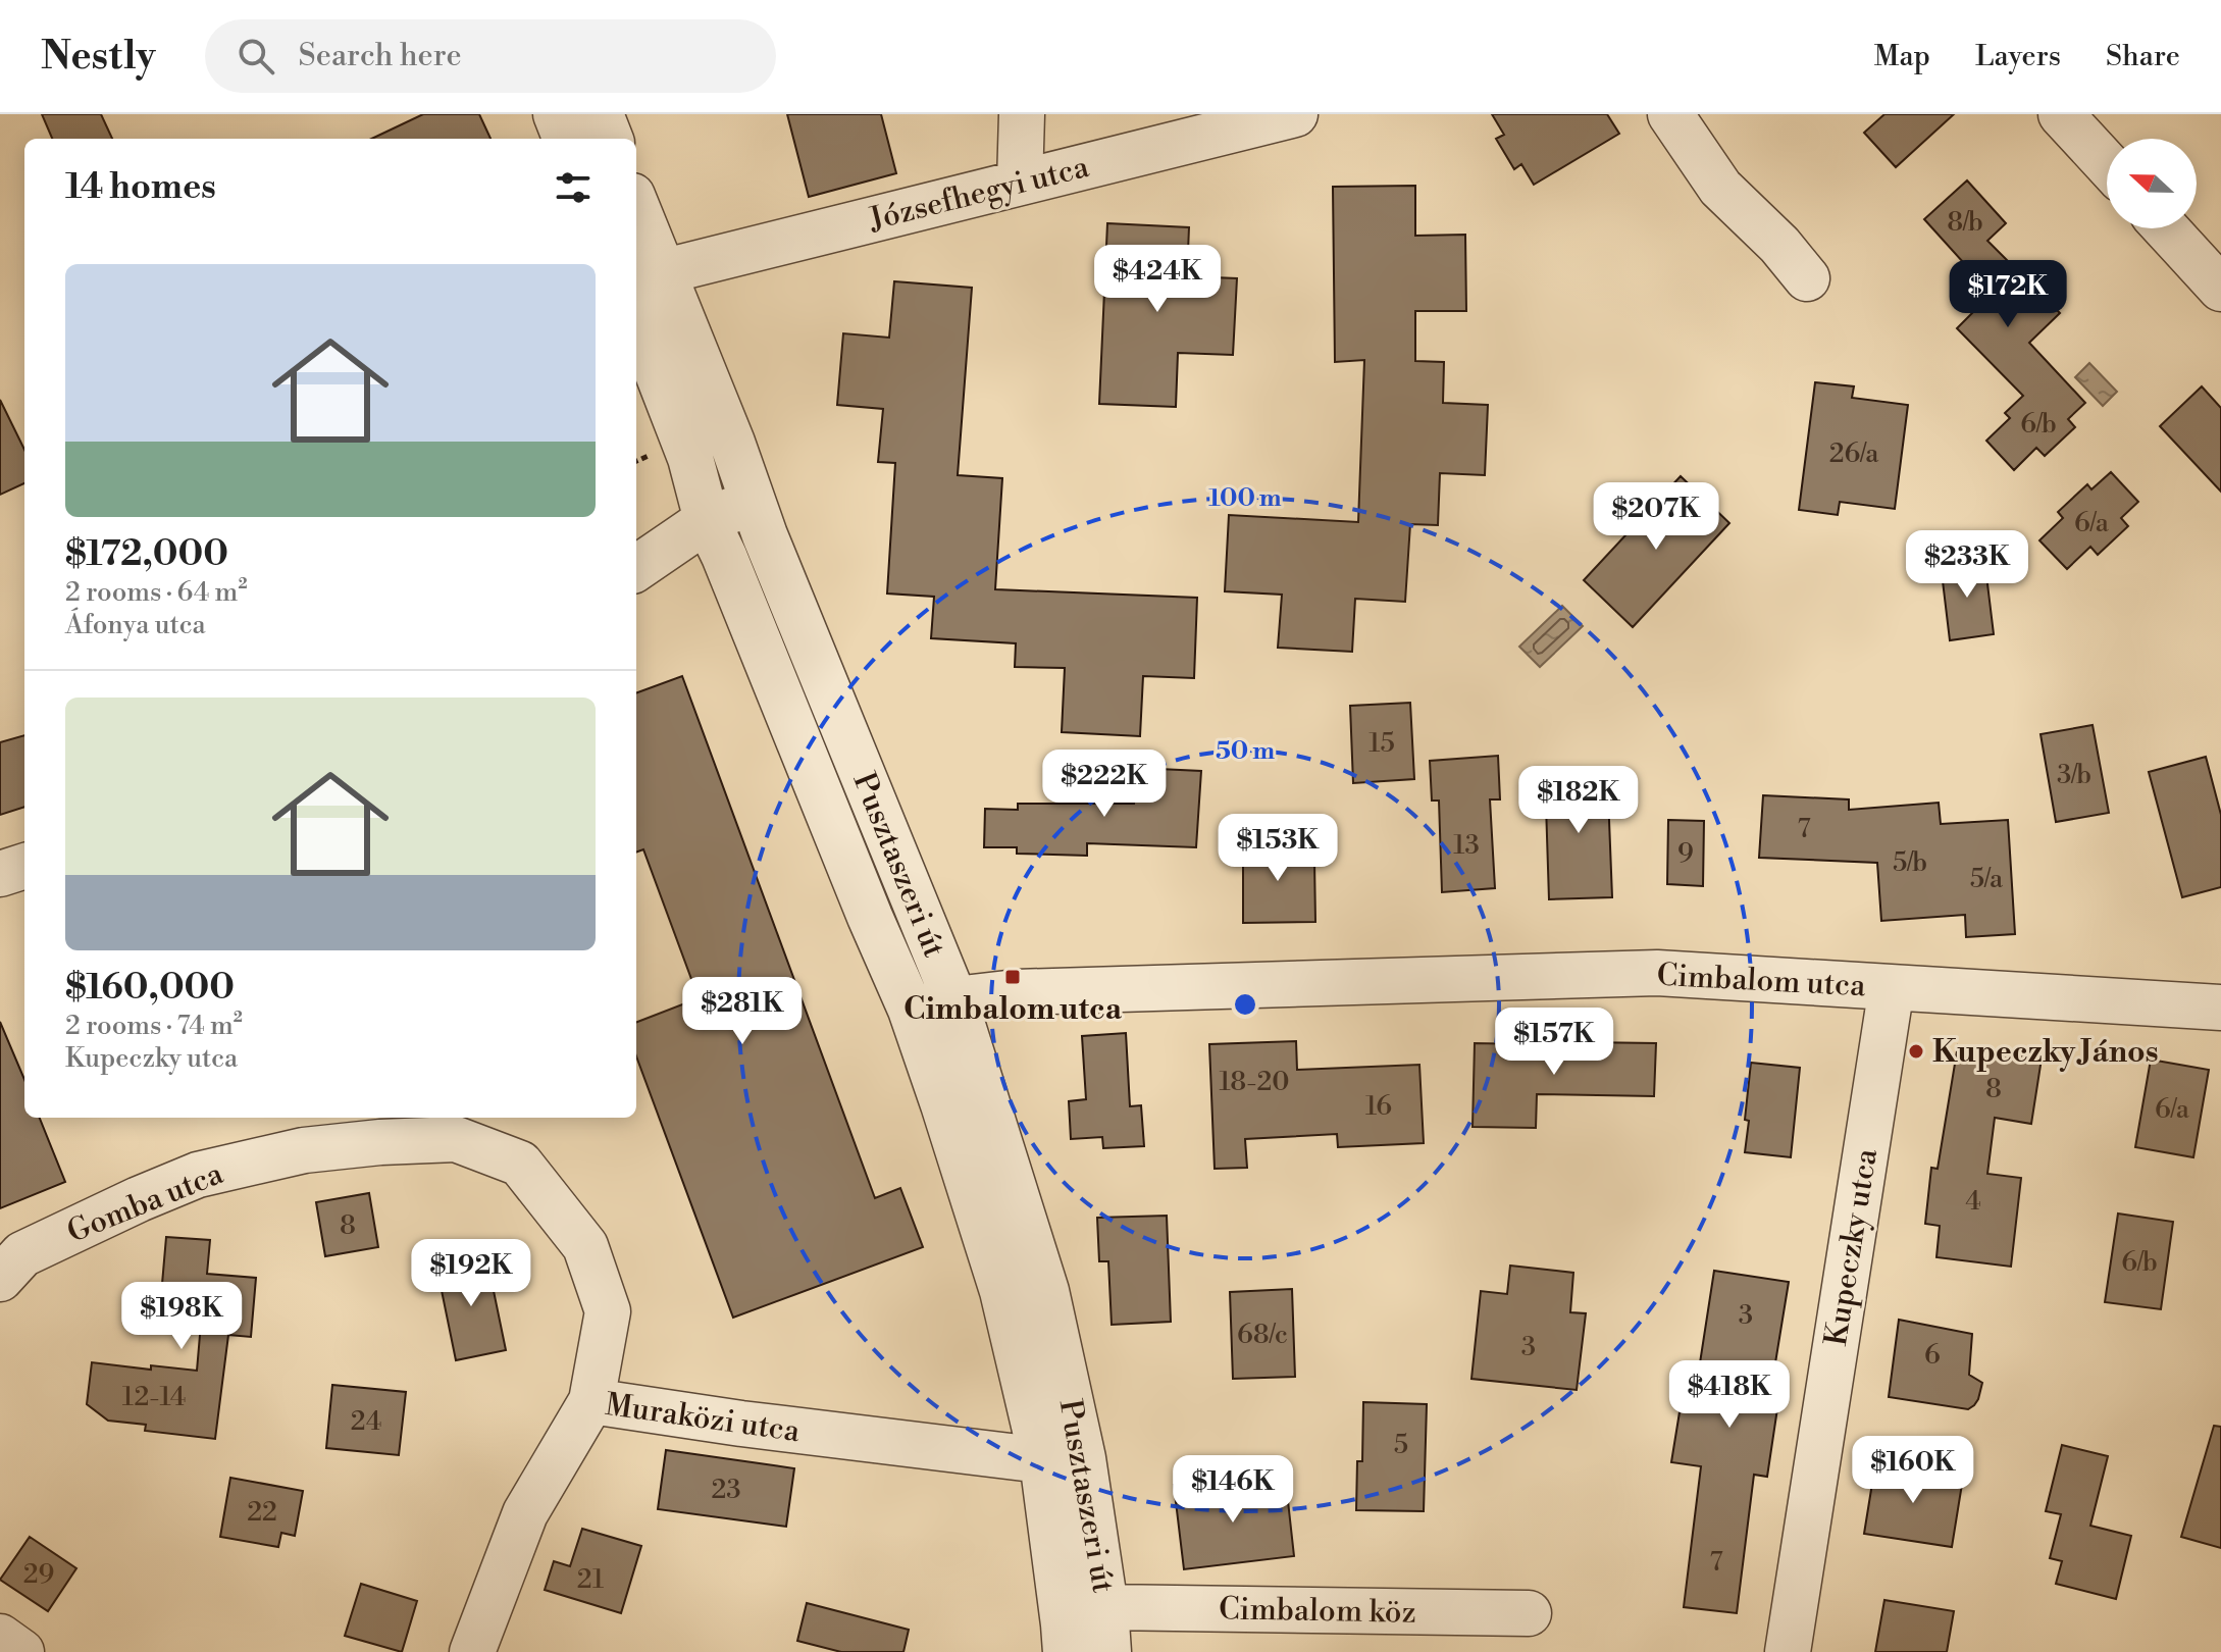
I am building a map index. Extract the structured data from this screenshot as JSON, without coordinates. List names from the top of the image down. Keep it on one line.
{"streets":{"street":["Józsefhegyi utca","Pusztaszeri út","Cimbalom utca","Gomba utca","Kupeczky utca","Muraközi utca","Cimbalom köz"]},"crossings":[["Józsefhegyi utca","Pusztaszeri út"],["Pusztaszeri út","Cimbalom utca"],["Pusztaszeri út","Muraközi utca"],["Pusztaszeri út","Cimbalom köz"],["Cimbalom utca","Kupeczky utca"],["Gomba utca","Muraközi utca"]],"places":{"transit":["Cimbalom utca"],"other":["Kupeczky János"]},"house_numbers":["8/b","6/b","26/a","6/a","15","3/b","7","13","9","5/b","5/a","18-20","8","16","6/a","4","8","6/b","3","68/c","3","6","12-14","24","5","23","22","7","29","21"],"north":"left","page":{"header":"Nestly","search":"Search here","nav":["Map","Layers","Share"],"heading":"14 homes","list":[{"name":"$172,000","note":"2 rooms · 64 m² · Áfonya utca"},{"name":"$160,000","note":"2 rooms · 74 m² · Kupeczky utca"}],"price":["$424K","$172K","$207K","$233K","$222K","$182K","$153K","$281K","$157K","$192K","$198K","$418K","$160K","$146K"]},"rings":["100 m","50 m"]}
